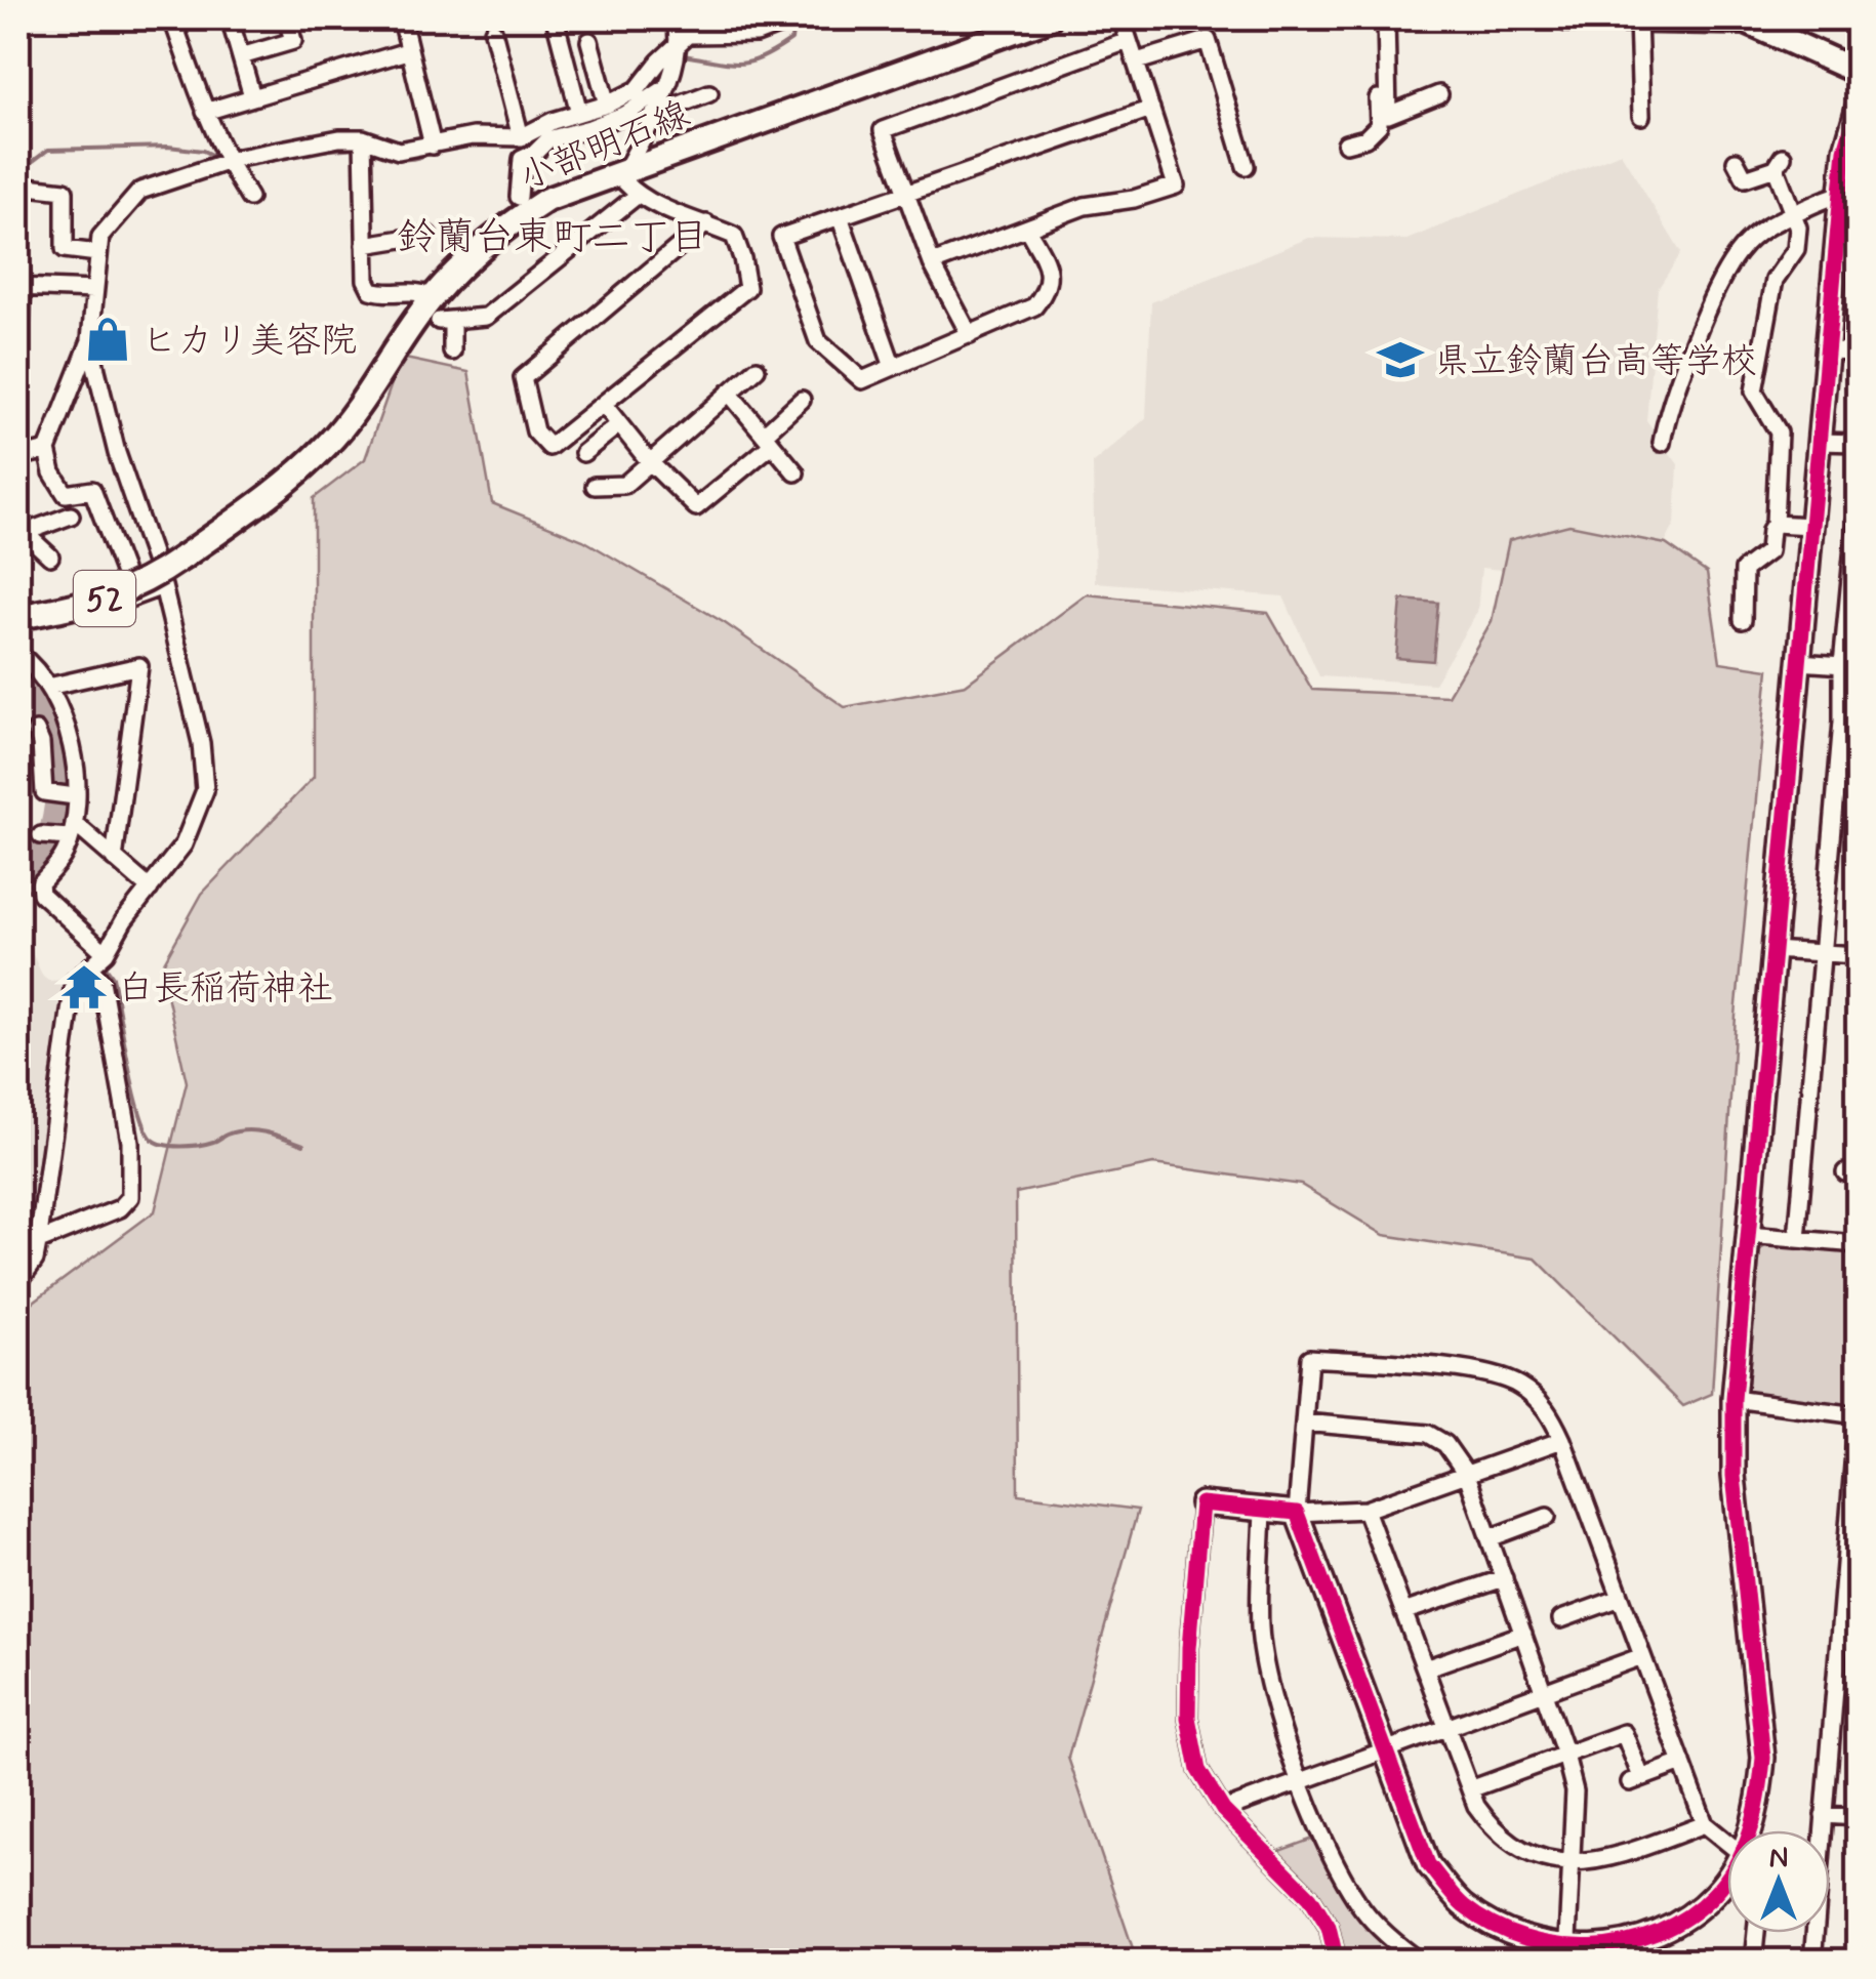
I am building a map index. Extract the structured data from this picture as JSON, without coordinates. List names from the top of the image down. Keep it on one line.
{"streets":{"main road":["小部明石線","52"]},"districts":["鈴蘭台東町二丁目"],"places":{"shop":["ヒカリ美容院"],"school or university":["県立鈴蘭台高等学校"],"temple":["白長稲荷神社"]},"north":"top"}
